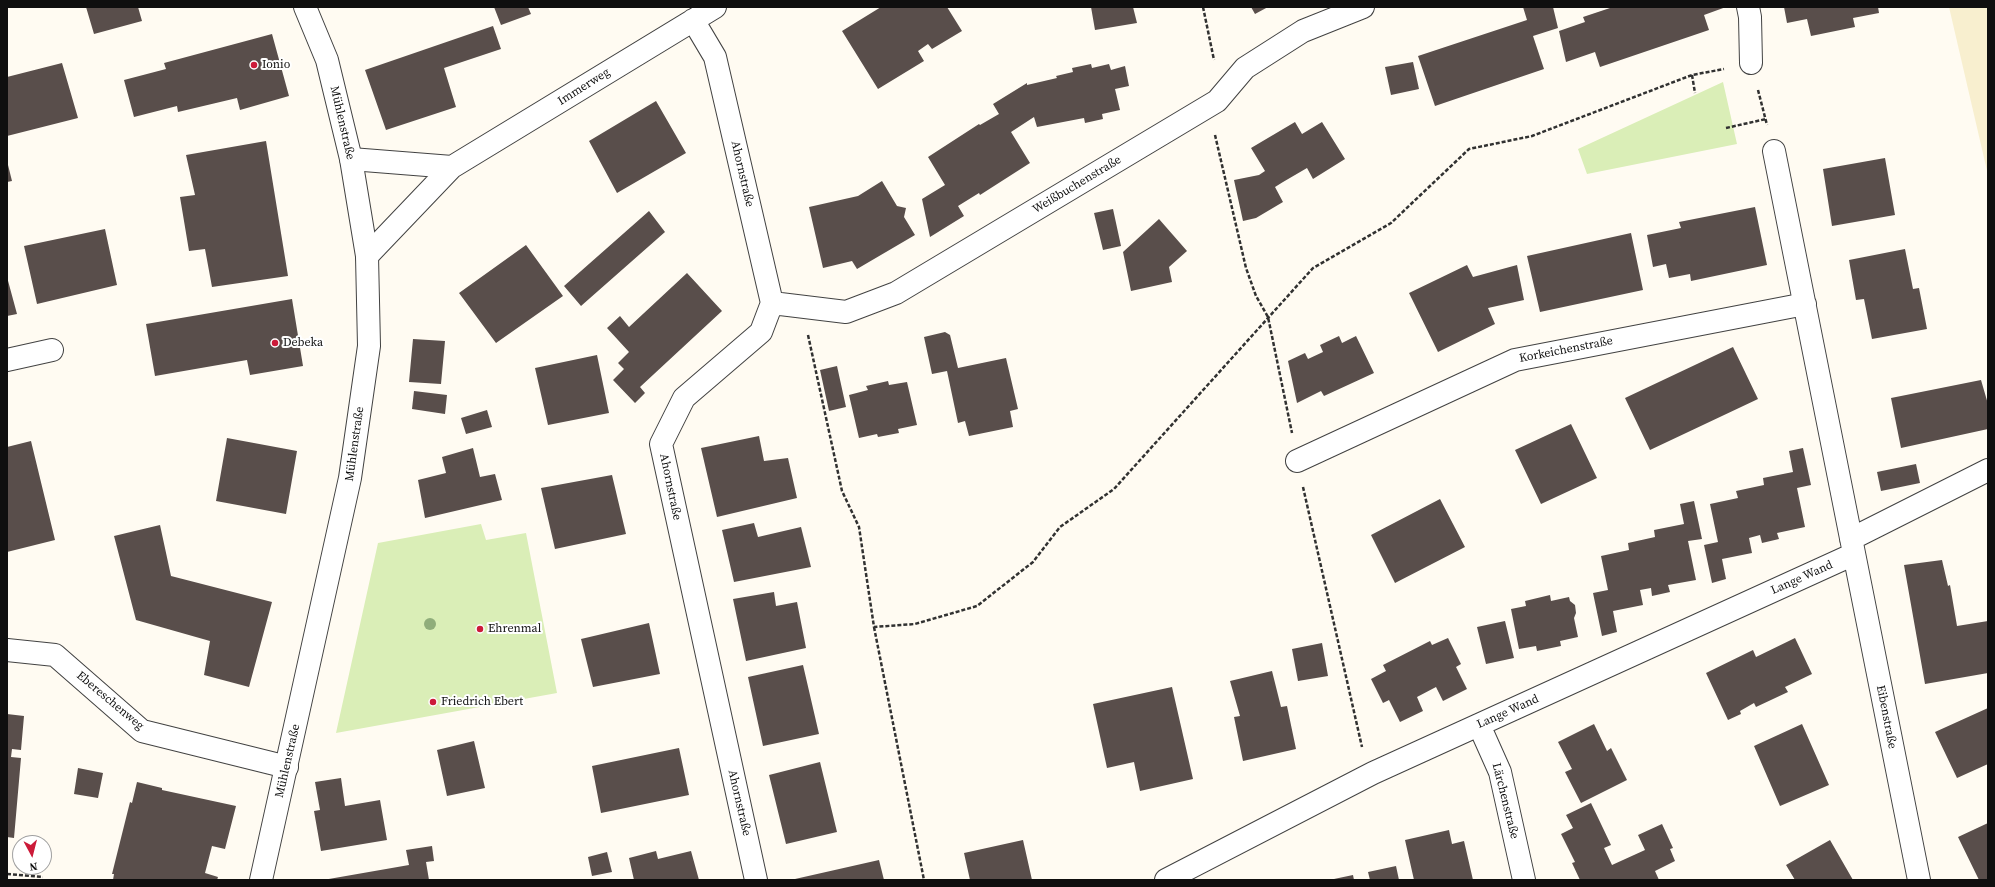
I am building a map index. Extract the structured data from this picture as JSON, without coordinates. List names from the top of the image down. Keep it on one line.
{"streets":{"street":["Immerweg","Mühlenstraße","Ahornstraße","Weißbuchenstraße","Korkeichenstraße","Lange Wand","Ebereschenweg","Eibenstraße","Lärchenstraße"]},"crossings":[["Immerweg","Mühlenstraße"],["Immerweg","Ahornstraße"],["Mühlenstraße","Ebereschenweg"],["Ahornstraße","Weißbuchenstraße"],["Lange Wand","Eibenstraße"],["Lange Wand","Lärchenstraße"]],"places":["Ionio","Debeka","Ehrenmal","Friedrich Ebert"],"north":"bottom"}
